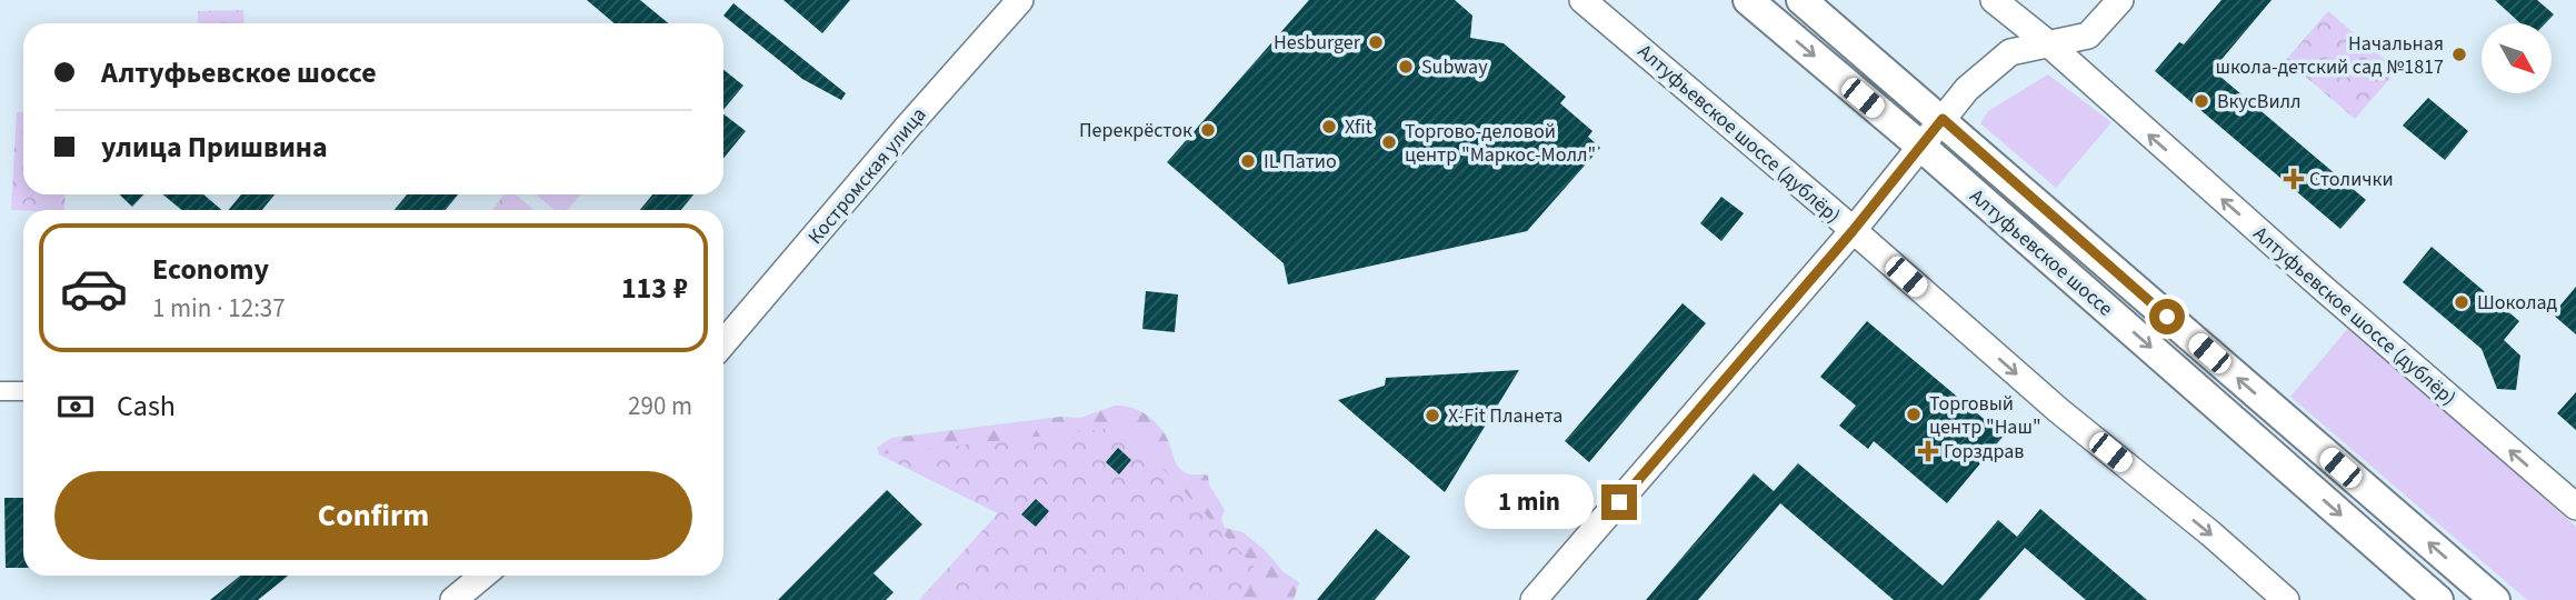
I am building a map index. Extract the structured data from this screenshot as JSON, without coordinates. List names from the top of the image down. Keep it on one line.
{"streets":{"main road":["Алтуфьевское шоссе"],"street":["Алтуфьевское шоссе (дублёр)","Костромская улица"]},"places":{"other":["Hesburger","Начальная школа-детский сад №1817","Subway","ВкусВилл","Xfit","Перекрёсток","Торгово-деловой центр \"Маркос-Молл\"","IL Патио","Шоколад","Торговый центр \"Наш\"","X-Fit Планета"],"health":["Столички","Горздрав"]},"north":"bottom right","page":{"banner":["Алтуфьевское шоссе","улица Пришвина"],"list":[{"name":"Economy","note":"1 min · 12:37","value":"113 ₽"}],"pay":["Cash","290 m"],"buttons":"Confirm","bubble":"1 min"}}
